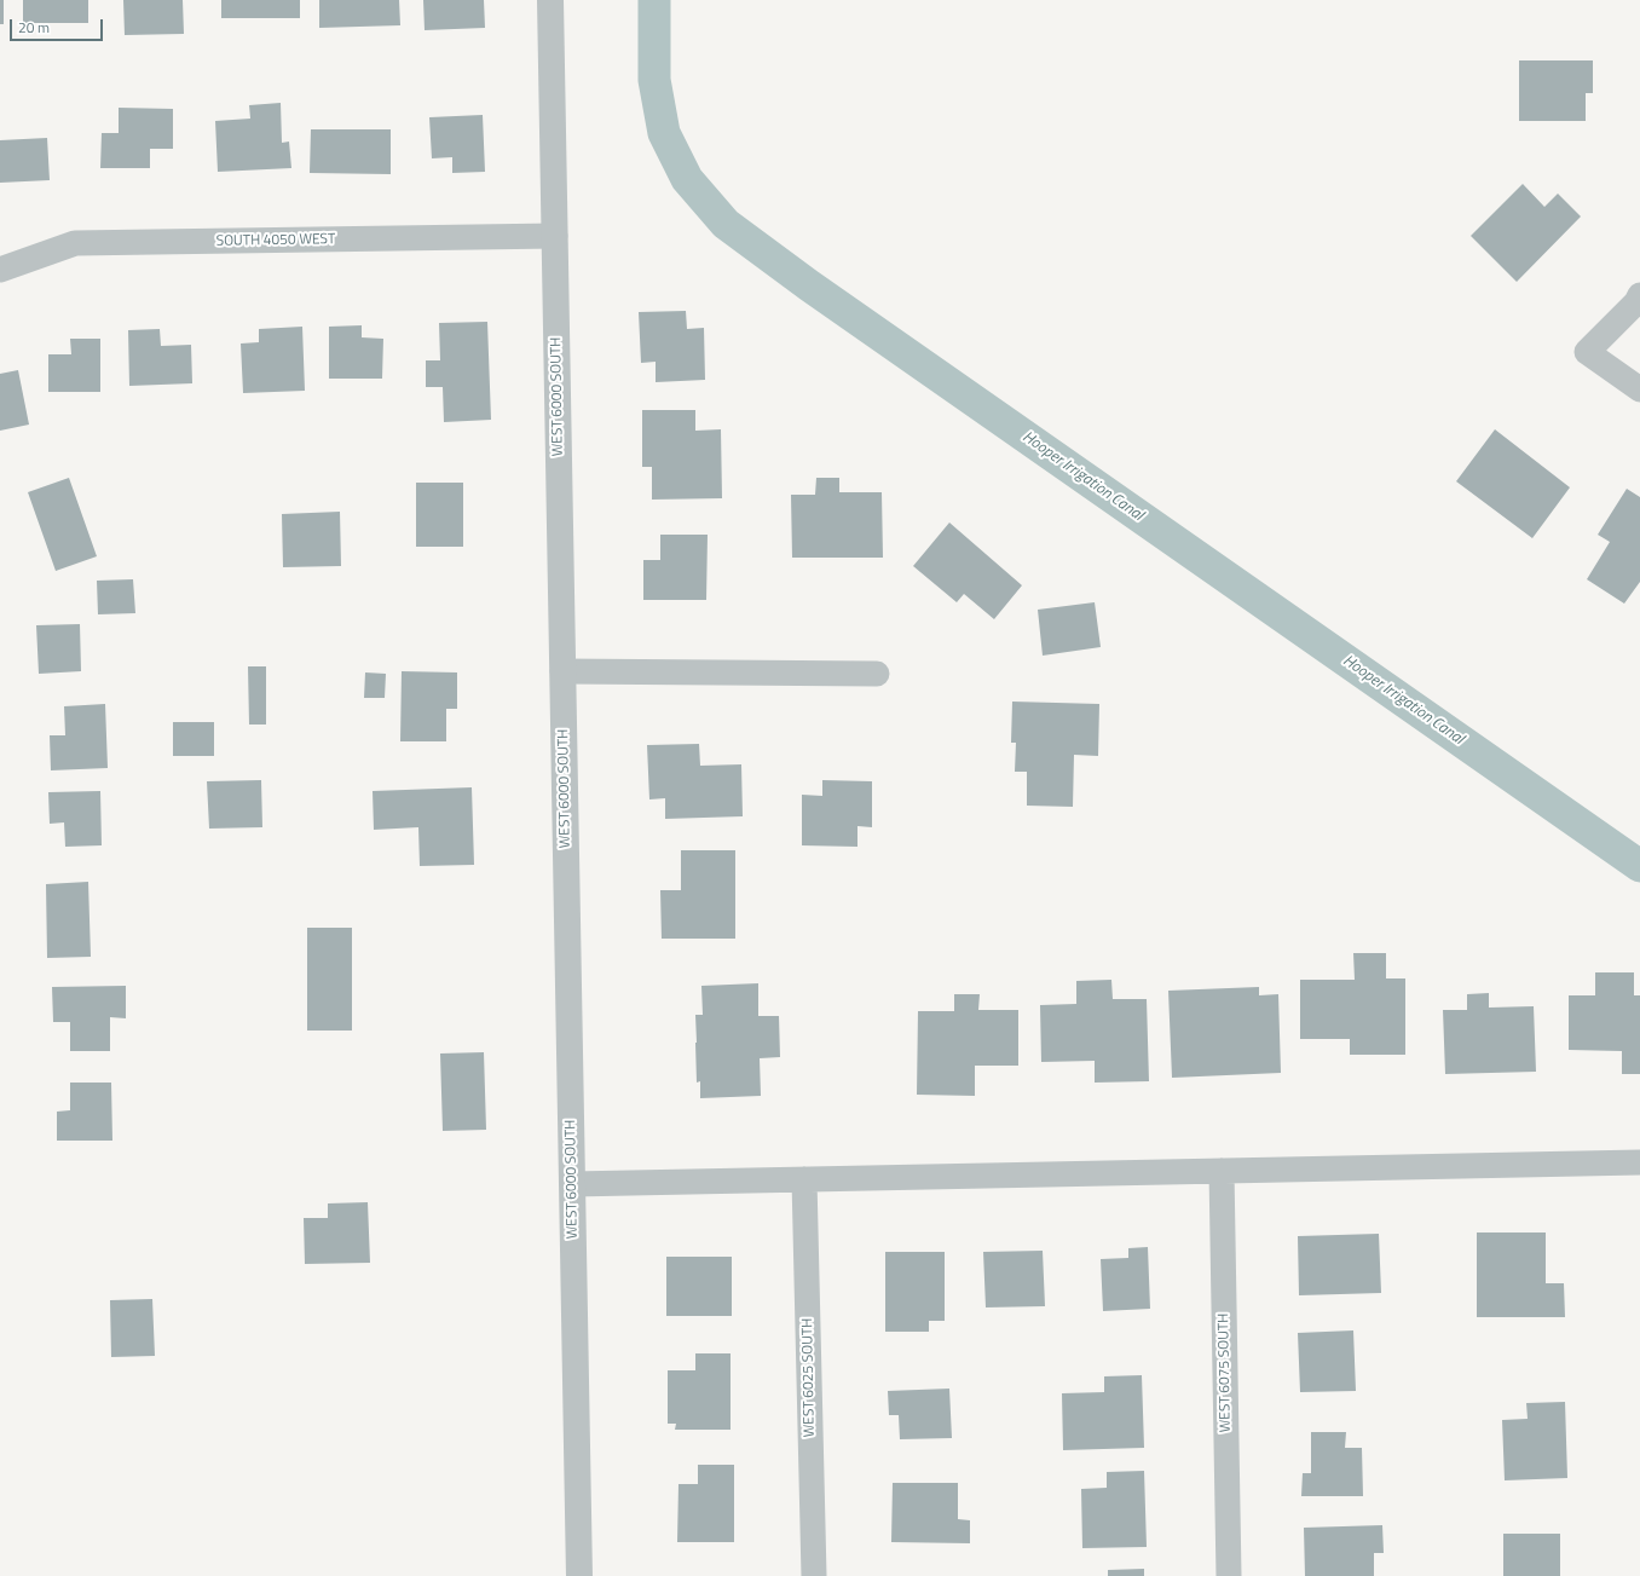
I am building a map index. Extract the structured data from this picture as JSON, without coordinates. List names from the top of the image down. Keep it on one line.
{"streets":{"street":["SOUTH 4050 WEST","WEST 6000 SOUTH","WEST 6075 SOUTH","WEST 6025 SOUTH"]},"crossings":[["SOUTH 4050 WEST","WEST 6000 SOUTH"]],"water":["Hooper Irrigation Canal"],"scale_bar":"20 m"}
